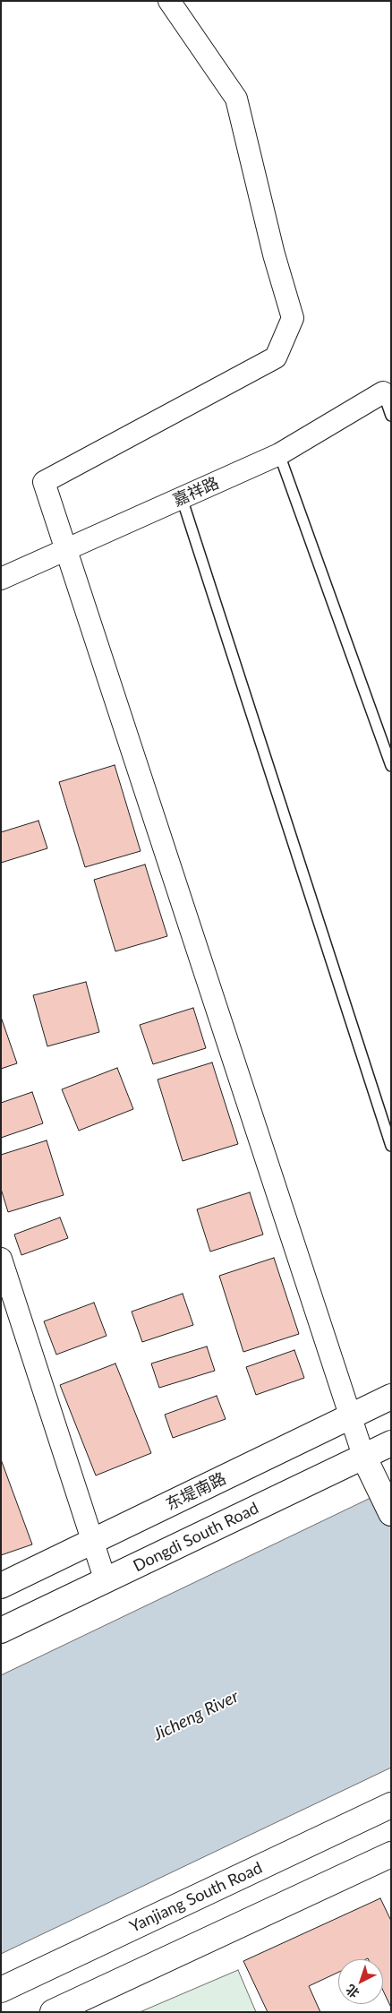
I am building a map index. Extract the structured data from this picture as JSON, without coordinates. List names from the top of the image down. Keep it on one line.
{"streets":{"main road":["东堤南路","Dongdi South Road","Yanjiang South Road"],"street":["嘉祥路"]},"water":["Jicheng River"],"north":"bottom left"}
